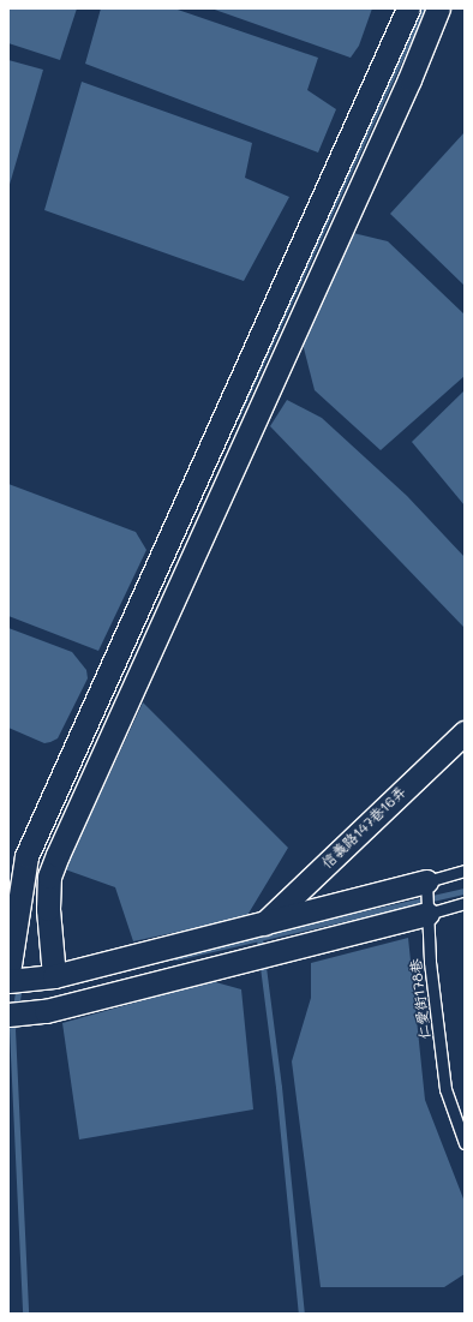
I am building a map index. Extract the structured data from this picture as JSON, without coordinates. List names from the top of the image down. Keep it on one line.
{"streets":{"street":["信義路147巷16弄"],"lane":["仁愛街178巷"]}}
